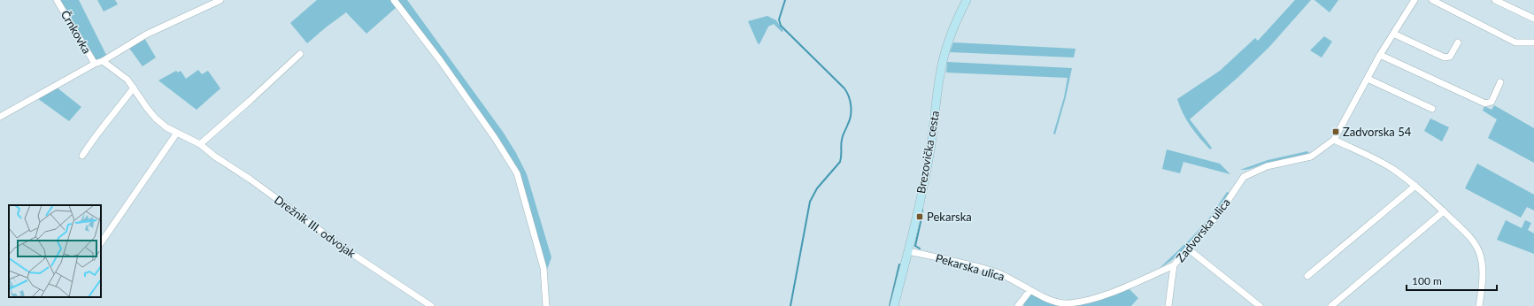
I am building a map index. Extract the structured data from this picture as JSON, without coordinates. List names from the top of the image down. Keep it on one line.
{"streets":{"main road":["Brezovička cesta"],"street":["Črnkovka","Drežnik III. odvojak","Zadvorska ulica","Pekarska ulica"]},"crossings":[["Brezovička cesta","Pekarska ulica"],["Zadvorska ulica","Pekarska ulica"]],"places":{"transit":["Zadvorska 54","Pekarska"]},"scale_bar":"100 m"}
